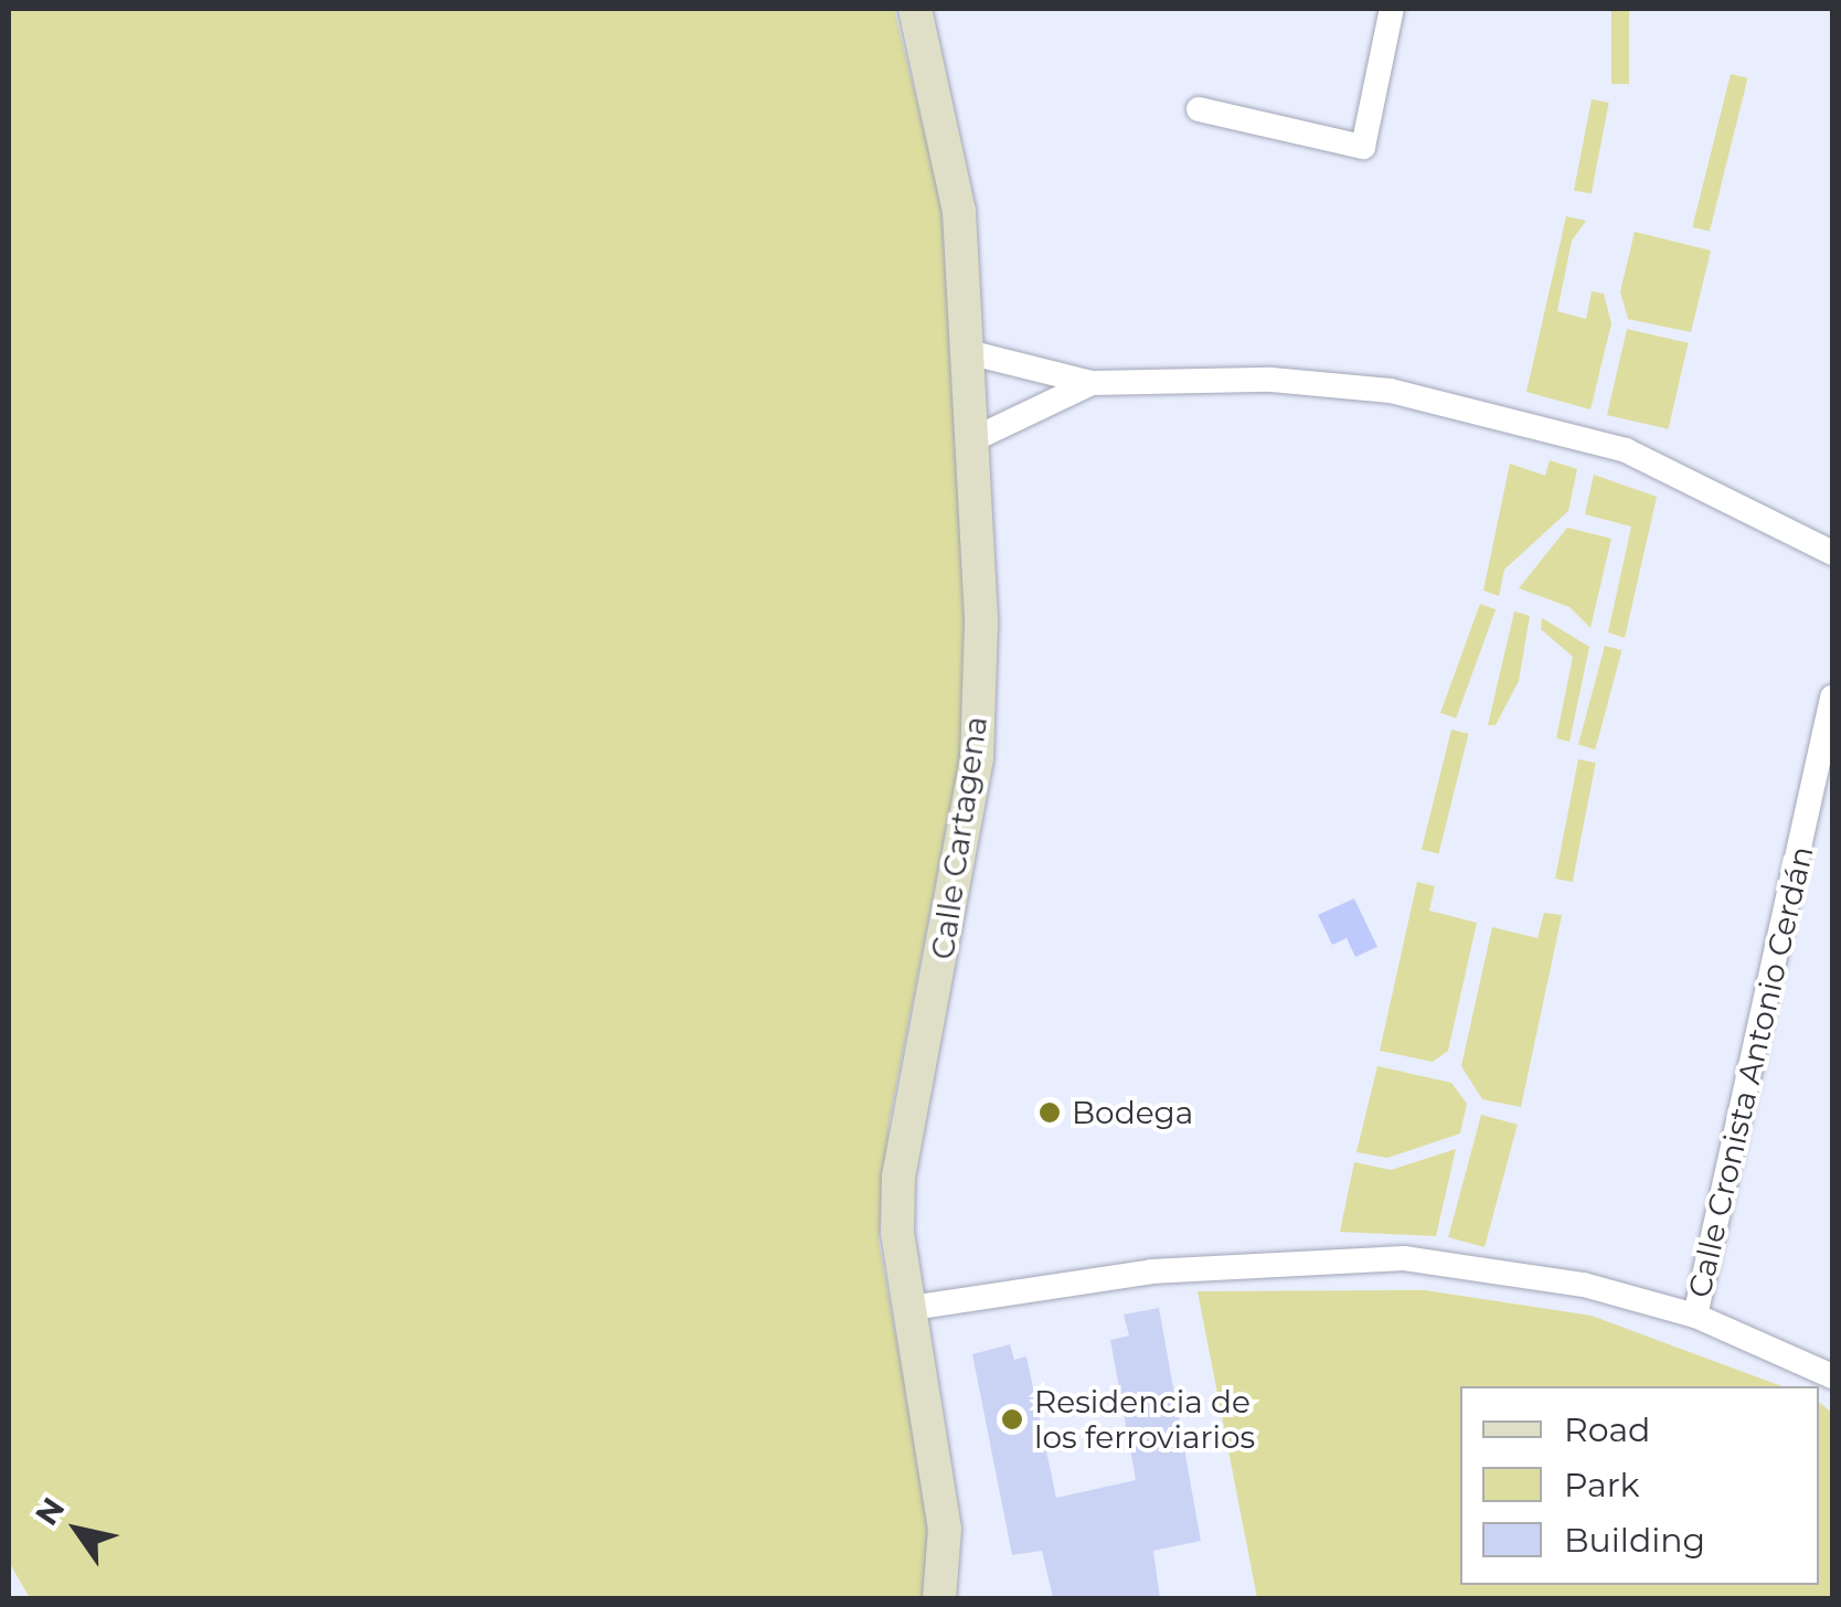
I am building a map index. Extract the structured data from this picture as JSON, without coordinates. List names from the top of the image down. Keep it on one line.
{"streets":{"main road":["Calle Cartagena"],"street":["Calle Cronista Antonio Cerdán"]},"places":["Bodega","Residencia de los ferroviarios"],"legend":["Road","Park","Building"],"north":"top left"}
